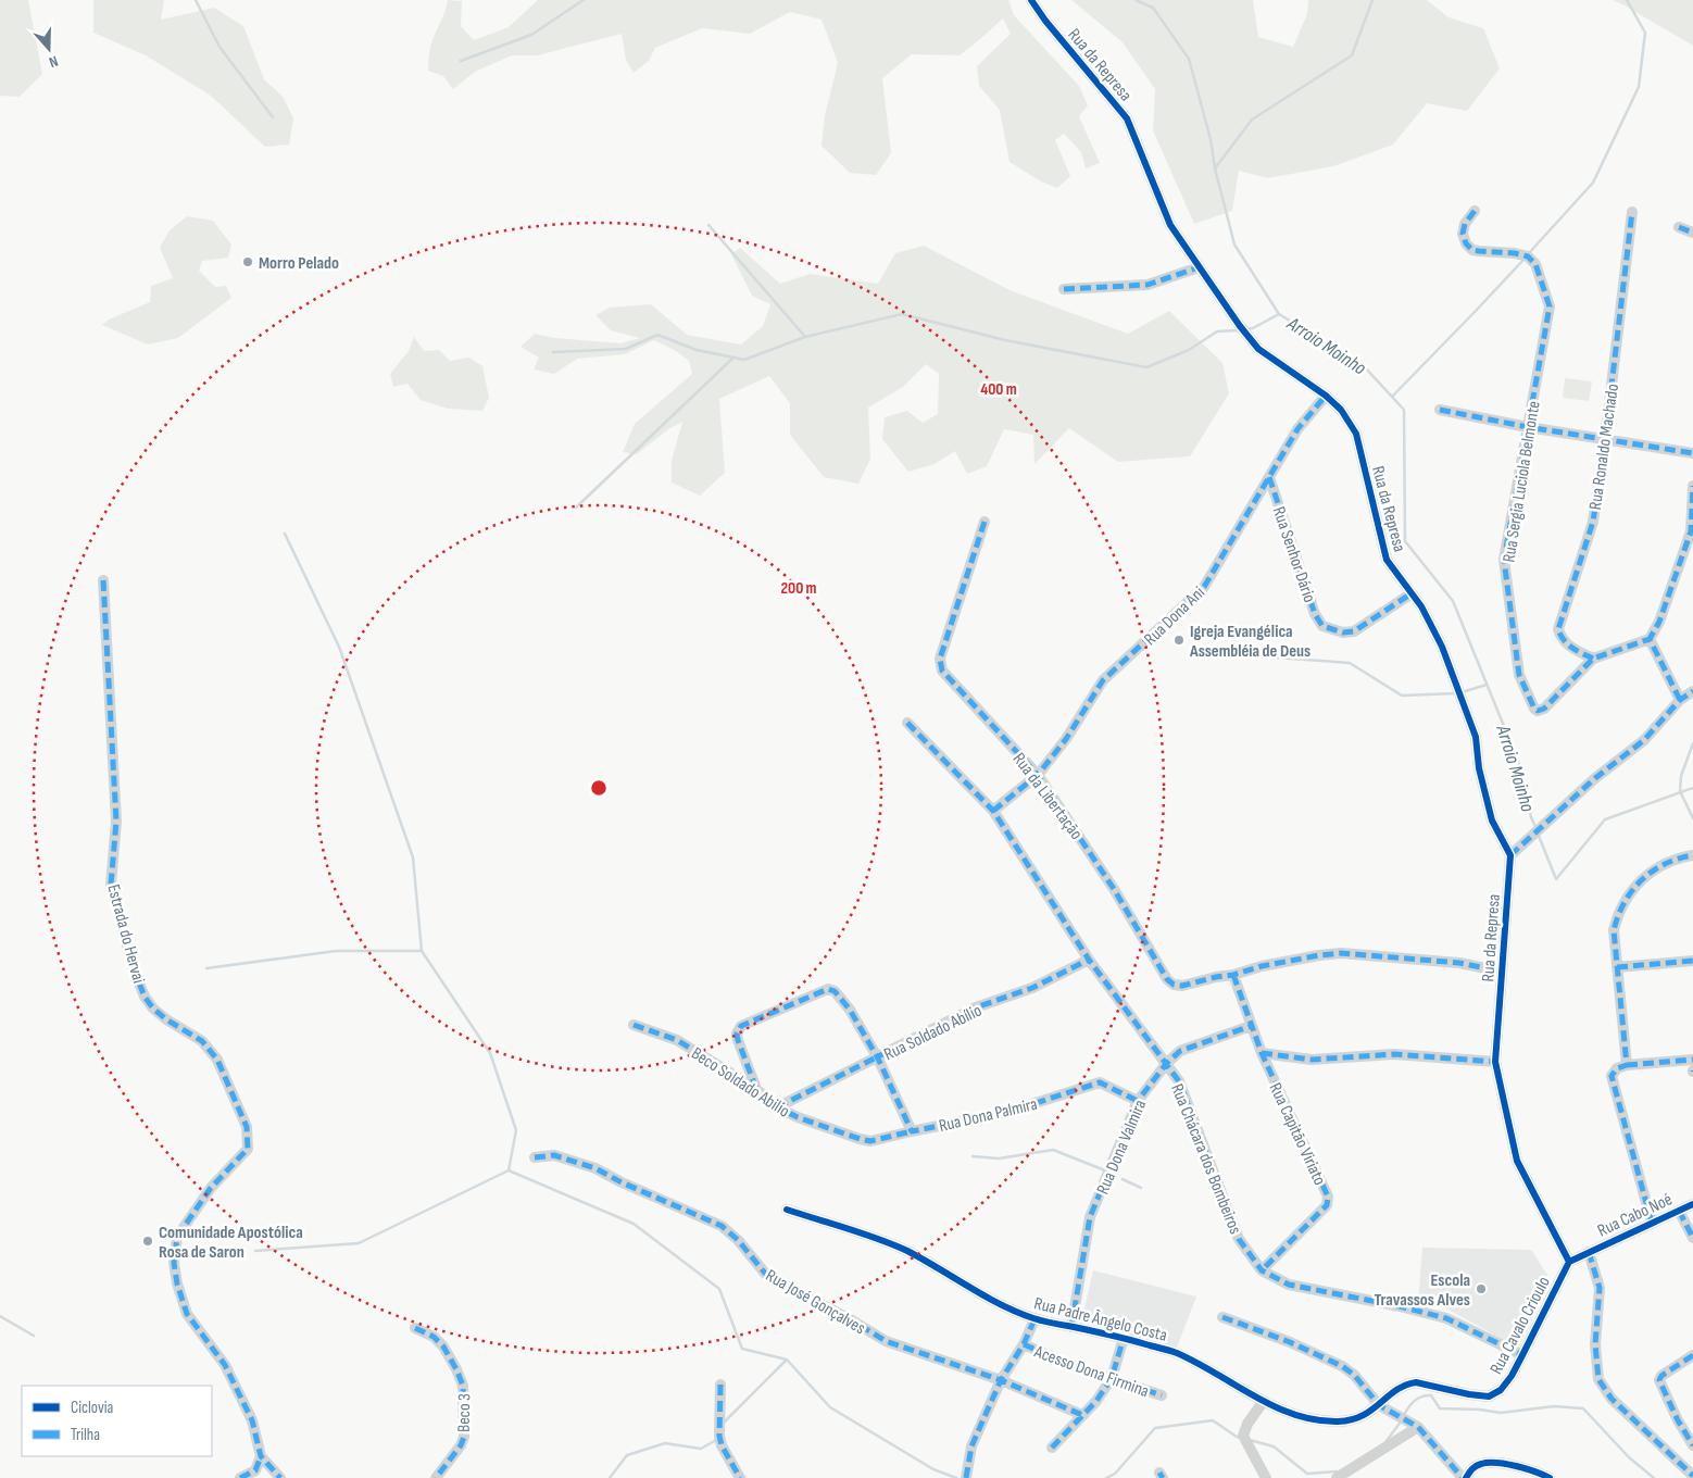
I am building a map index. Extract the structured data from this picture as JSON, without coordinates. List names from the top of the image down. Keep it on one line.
{"streets":{"street":["Rua da Represa","Rua Ronaldo Machado","Rua Sergia Luciola Belmonte","Rua Senhor Dário","Rua Dona Ani","Rua da Libertação","Estrada do Hervai","Rua Soldado Abílio","Beco Soldado Abilio","Rua Dona Palmira","Rua Capitão Viriato","Rua Dona Valmira","Rua Chácara dos Bombeiros","Rua Cabo Noé","Rua José Gonçalves","Rua Padre Ângelo Costa","Rua Cavalo Crioulo","Acesso Dona Firmina","Beco 3"]},"crossings":[["Rua da Represa","Rua Senhor Dário"],["Rua da Represa","Rua Dona Ani"],["Rua da Represa","Rua da Libertação"],["Rua da Represa","Rua Cavalo Crioulo"],["Rua Ronaldo Machado","Rua Sergia Luciola Belmonte"],["Rua Senhor Dário","Rua Dona Ani"],["Rua Dona Ani","Rua da Libertação"],["Rua Dona Ani","Rua Chácara dos Bombeiros"],["Rua da Libertação","Rua Capitão Viriato"],["Rua Soldado Abílio","Beco Soldado Abilio"],["Rua Soldado Abílio","Rua Chácara dos Bombeiros"],["Beco Soldado Abilio","Rua Dona Palmira"],["Rua Dona Palmira","Rua Dona Valmira"],["Rua Capitão Viriato","Rua Dona Valmira"],["Rua Capitão Viriato","Rua Chácara dos Bombeiros"],["Rua Dona Valmira","Rua Chácara dos Bombeiros"],["Rua Dona Valmira","Rua Padre Ângelo Costa"],["Rua Chácara dos Bombeiros","Rua Cavalo Crioulo"],["Rua Cabo Noé","Rua Cavalo Crioulo"],["Rua Padre Ângelo Costa","Rua Cavalo Crioulo"]],"water":["Arroio Moinho"],"places":["Morro Pelado","Igreja Evangélica Assembléia de Deus","Comunidade Apostólica Rosa de Saron","Escola Travassos Alves"],"legend":["Ciclovia","Trilha"],"north":"bottom","rings":["400 m","200 m"]}
